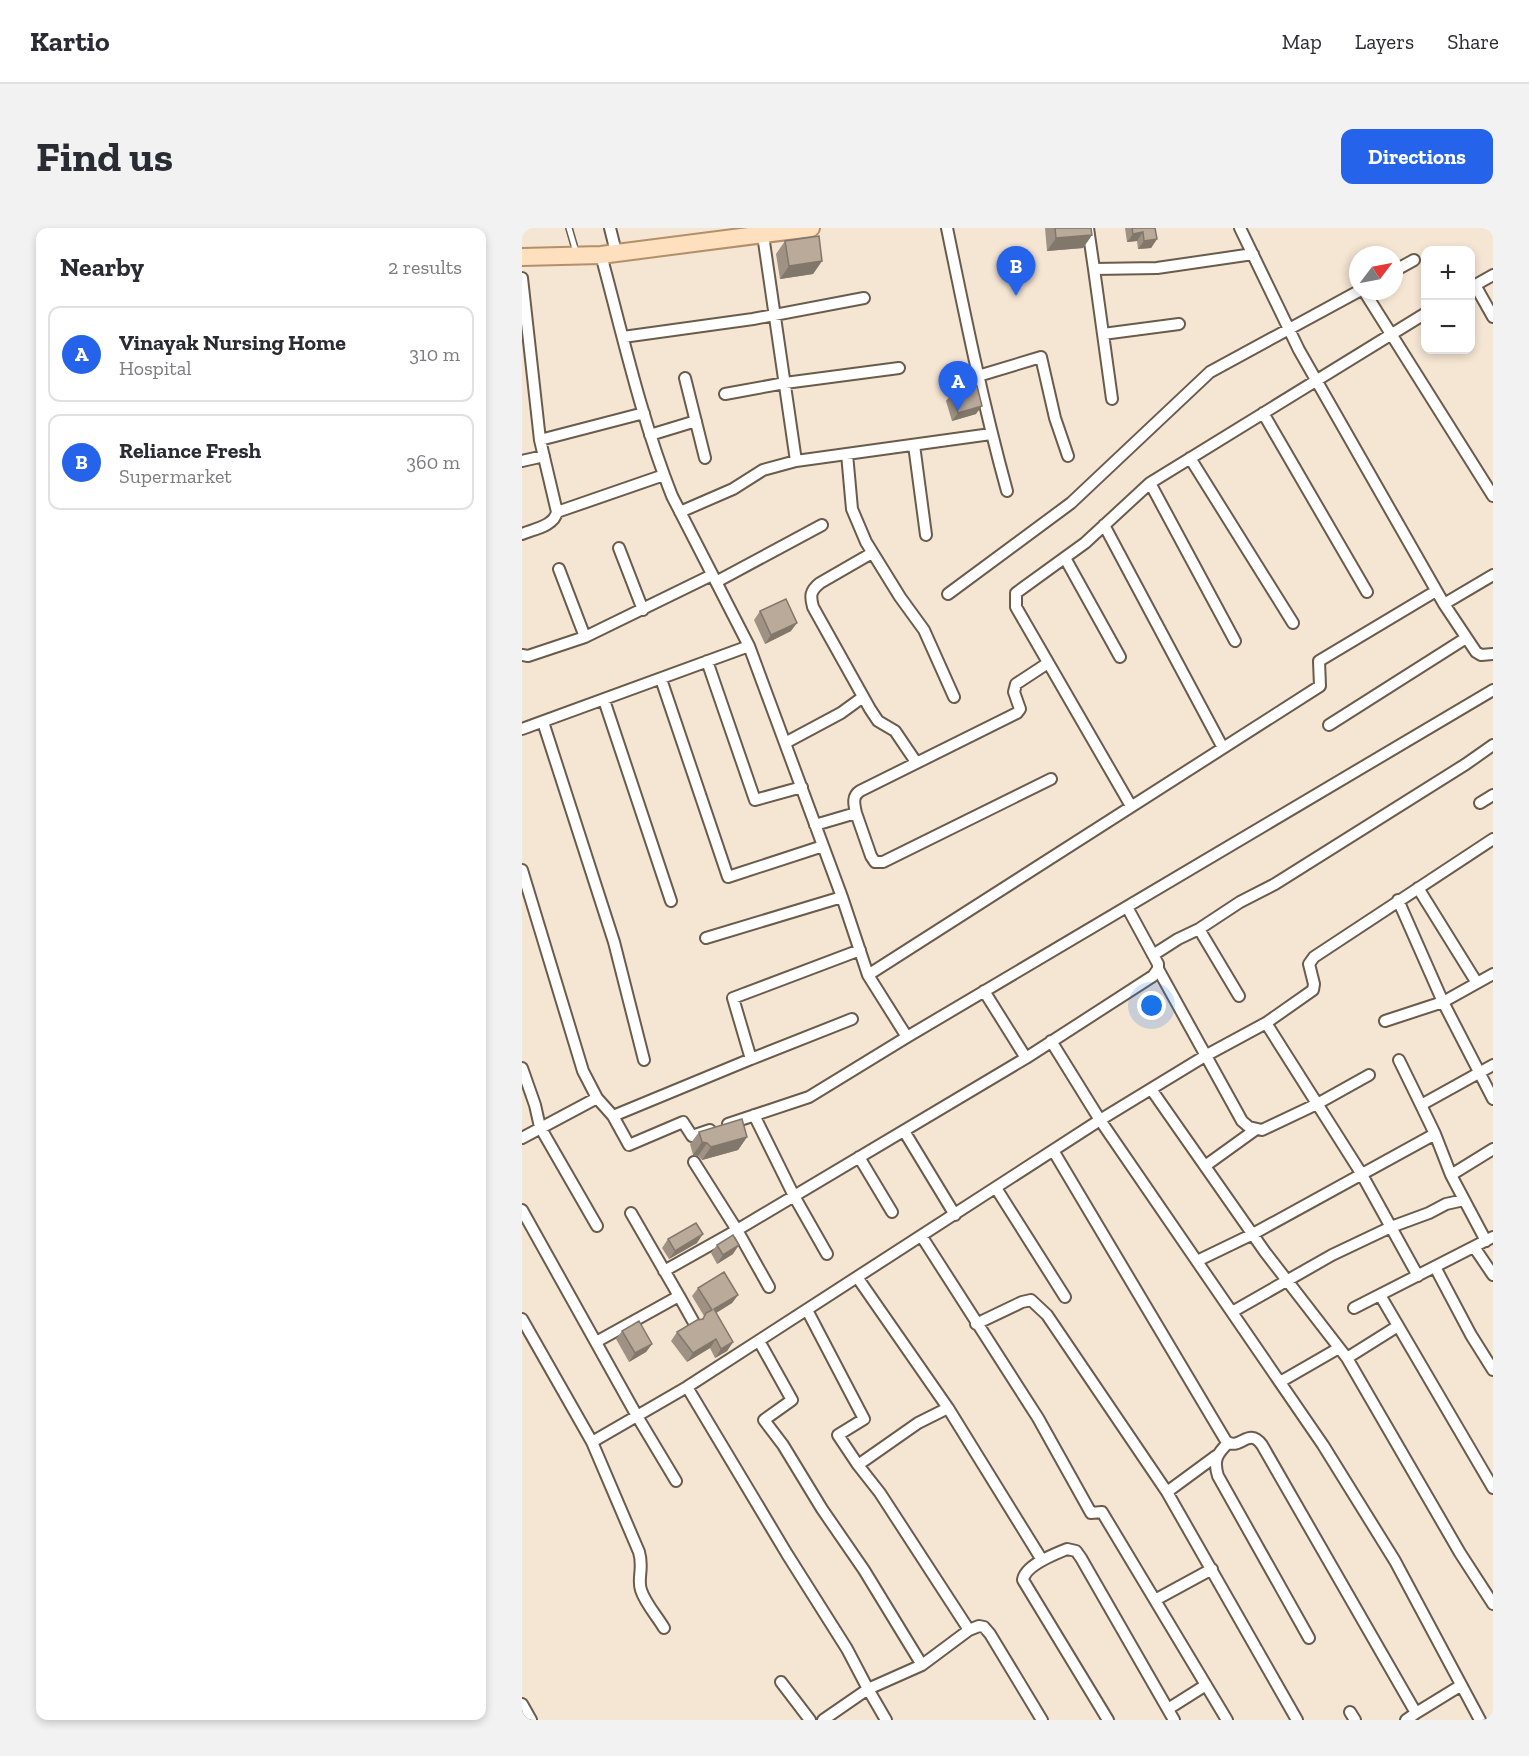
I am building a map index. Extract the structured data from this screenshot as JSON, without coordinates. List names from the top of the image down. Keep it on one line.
{"north":"top right","page":{"header":"Kartio","nav":["Map","Layers","Share"],"buttons":"Directions","title":"Find us","heading":["Nearby","2 results"],"map_buttons":["+","−"],"pins":["B","A"],"list":[{"mark":"A","name":"Vinayak Nursing Home","note":"Hospital","value":"310 m"},{"mark":"B","name":"Reliance Fresh","note":"Supermarket","value":"360 m"}]}}
